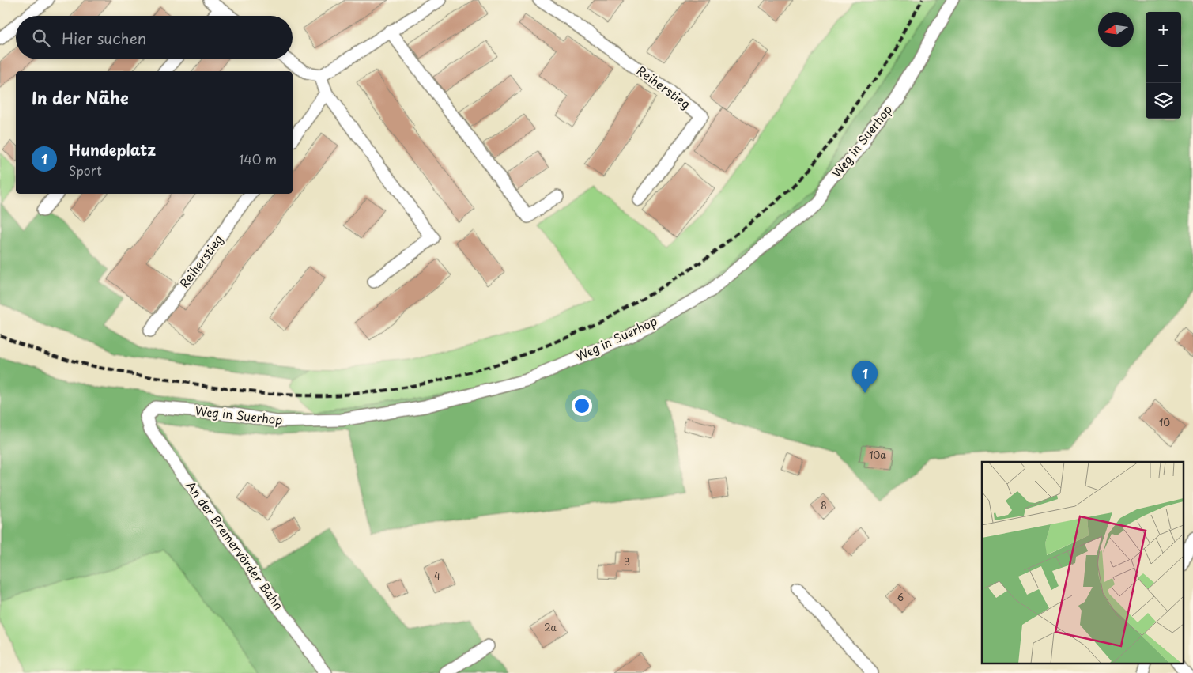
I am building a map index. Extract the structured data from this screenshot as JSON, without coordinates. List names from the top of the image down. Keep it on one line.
{"streets":{"street":["Reiherstieg","Weg in Suerhop","An der Bremervörder Bahn"]},"crossings":[["Weg in Suerhop","An der Bremervörder Bahn"]],"house_numbers":["10","10a","8","3","4","6","2a"],"north":"left","page":{"map_buttons":["+","−"],"search":"Hier suchen","heading":"In der Nähe","list":[{"mark":"1","name":"Hundeplatz","note":"Sport","value":"140 m"}],"pins":"1"}}
